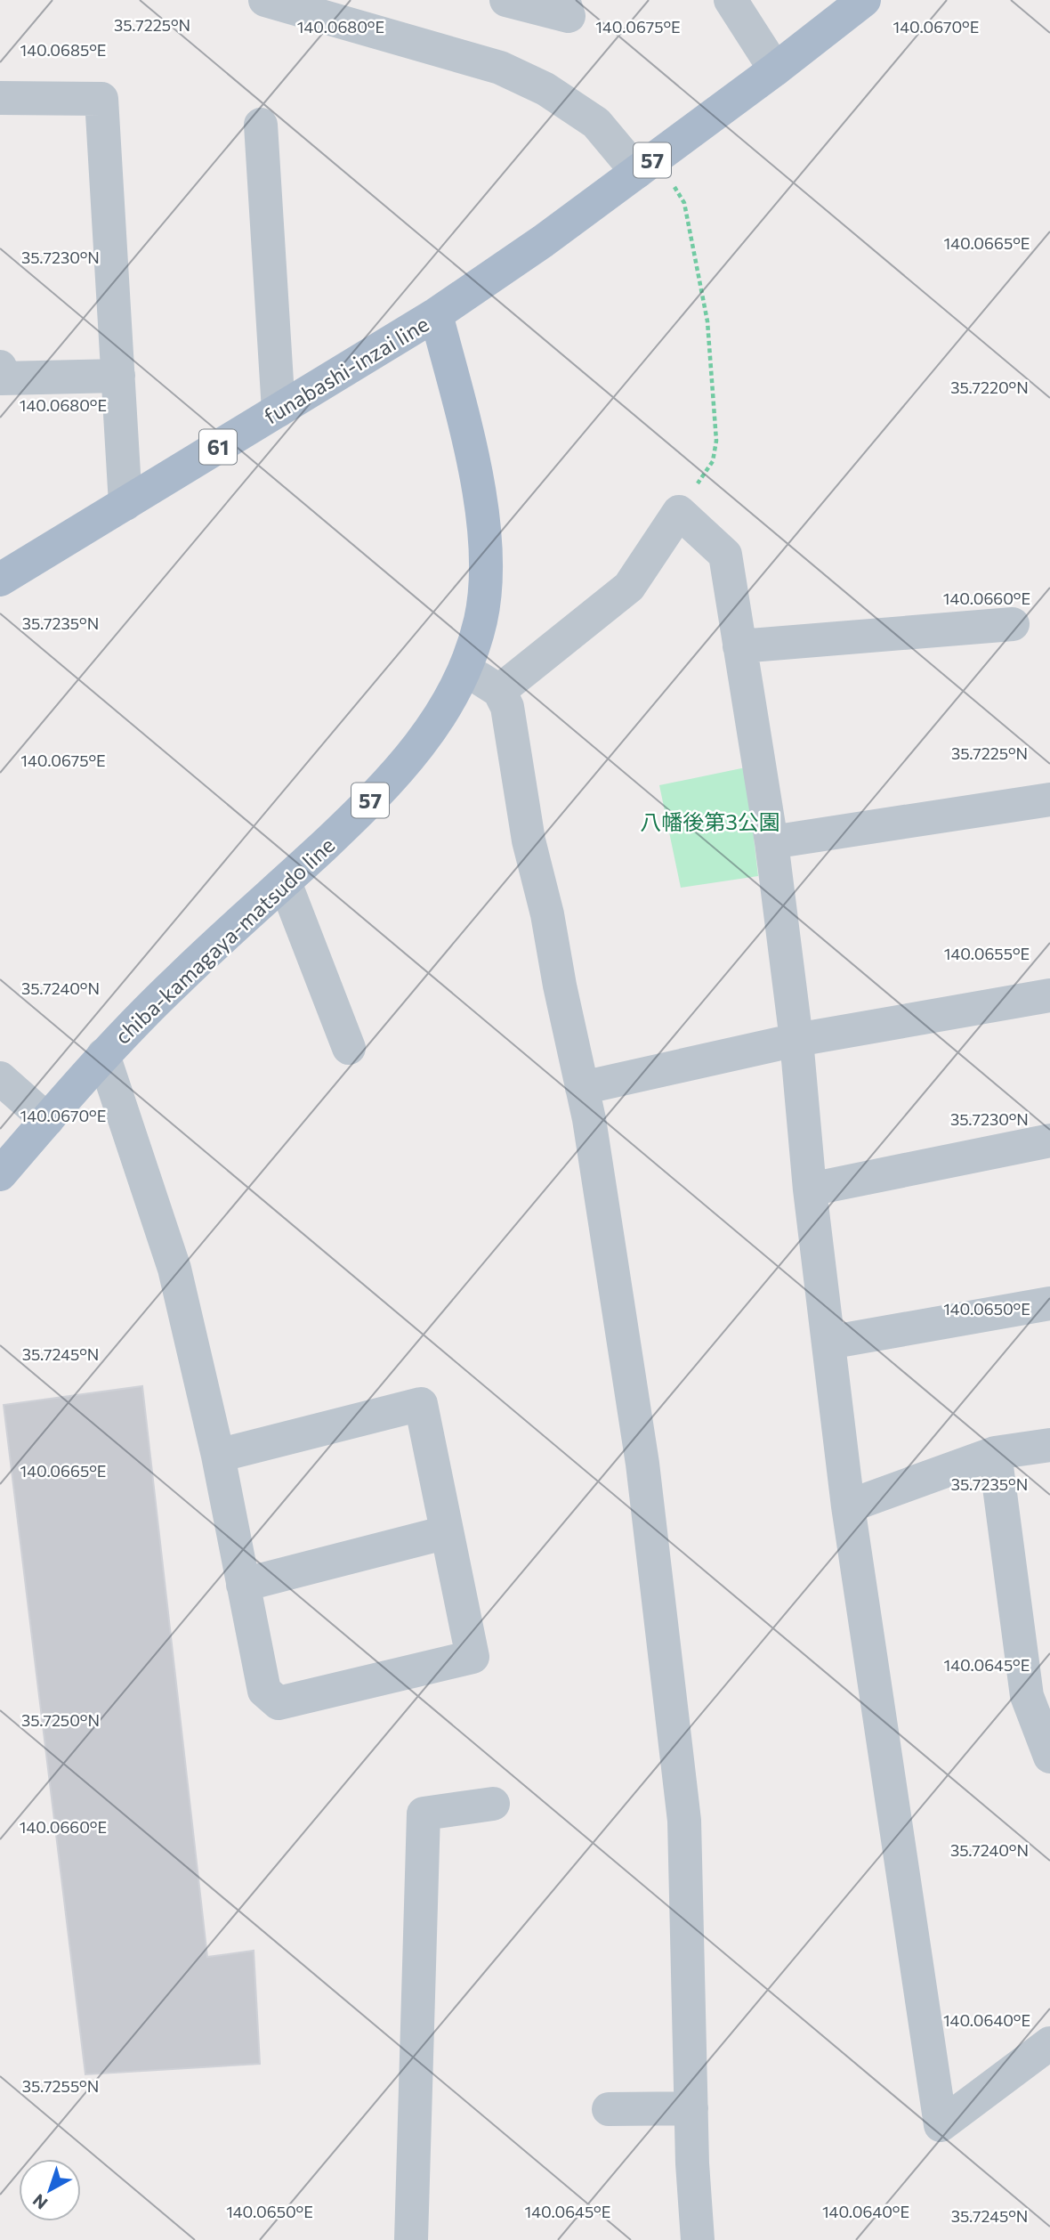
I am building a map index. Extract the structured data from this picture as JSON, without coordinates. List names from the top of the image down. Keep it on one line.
{"streets":{"main road":["57","funabashi-inzai line","61","chiba-kamagaya-matsudo line"]},"crossings":[["57","funabashi-inzai line"],["57","chiba-kamagaya-matsudo line"],["funabashi-inzai line","chiba-kamagaya-matsudo line"]],"parks":["八幡後第3公園"],"north":"bottom left","coordinates":["35.7225°N","140.0680°E","140.0675°E","140.0670°E","140.0685°E","140.0665°E","35.7230°N","35.7220°N","140.0660°E","35.7235°N","140.0655°E","35.7240°N","140.0650°E","35.7245°N","140.0645°E","35.7250°N","140.0640°E","35.7255°N"]}
